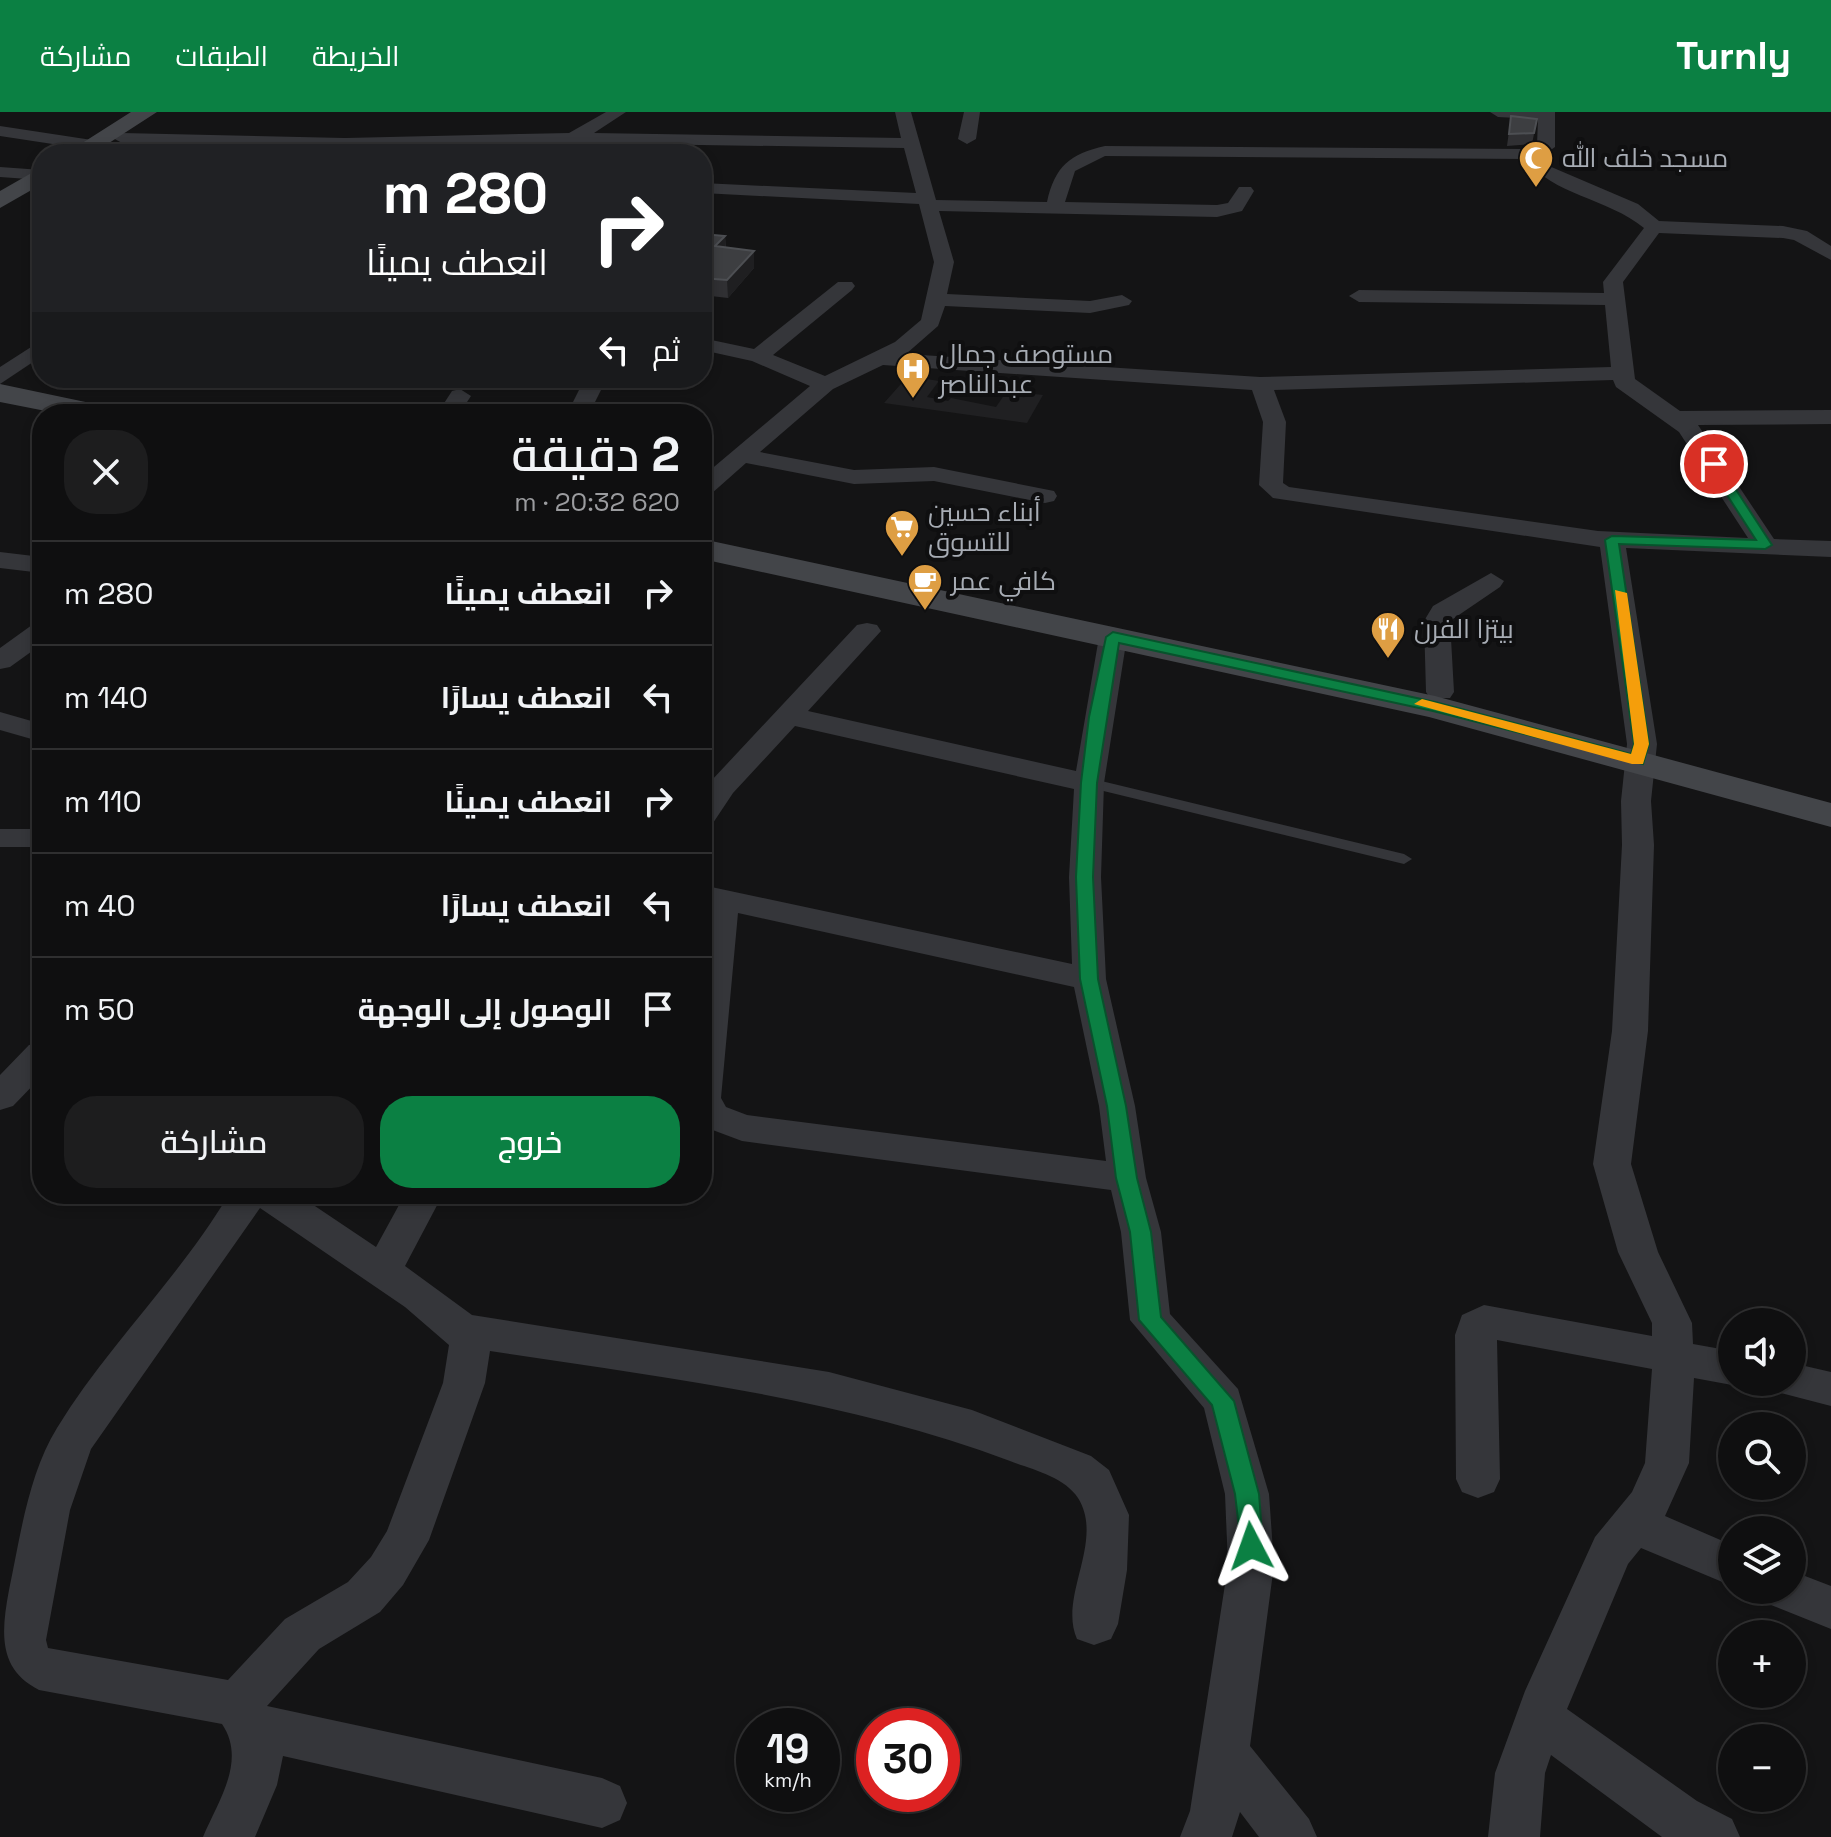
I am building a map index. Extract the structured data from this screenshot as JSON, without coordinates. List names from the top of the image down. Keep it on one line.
{"places":{"mosque":["مسجد خلف الله"],"hospital":["مستوصف جمال عبدالناصر"],"supermarket":["أبناء حسين للتسوق"],"cafe":["كافي عمر"],"restaurant":["بيتزا الفرن"]},"page":{"header":"Turnly","nav":["الخريطة","الطبقات","مشاركة"],"turn":["280 m","انعطف يمينًا"],"then":"ثم","heading":["2 دقيقة","620 m · 20:32"],"list":[{"name":"انعطف يمينًا","value":"280 m"},{"name":"انعطف يسارًا","value":"140 m"},{"name":"انعطف يمينًا","value":"110 m"},{"name":"انعطف يسارًا","value":"40 m"},{"name":"الوصول إلى الوجهة","value":"50 m"}],"buttons":["خروج","مشاركة"],"map_buttons":["+","−"],"speed":"19 km/h","limit":"30"}}
